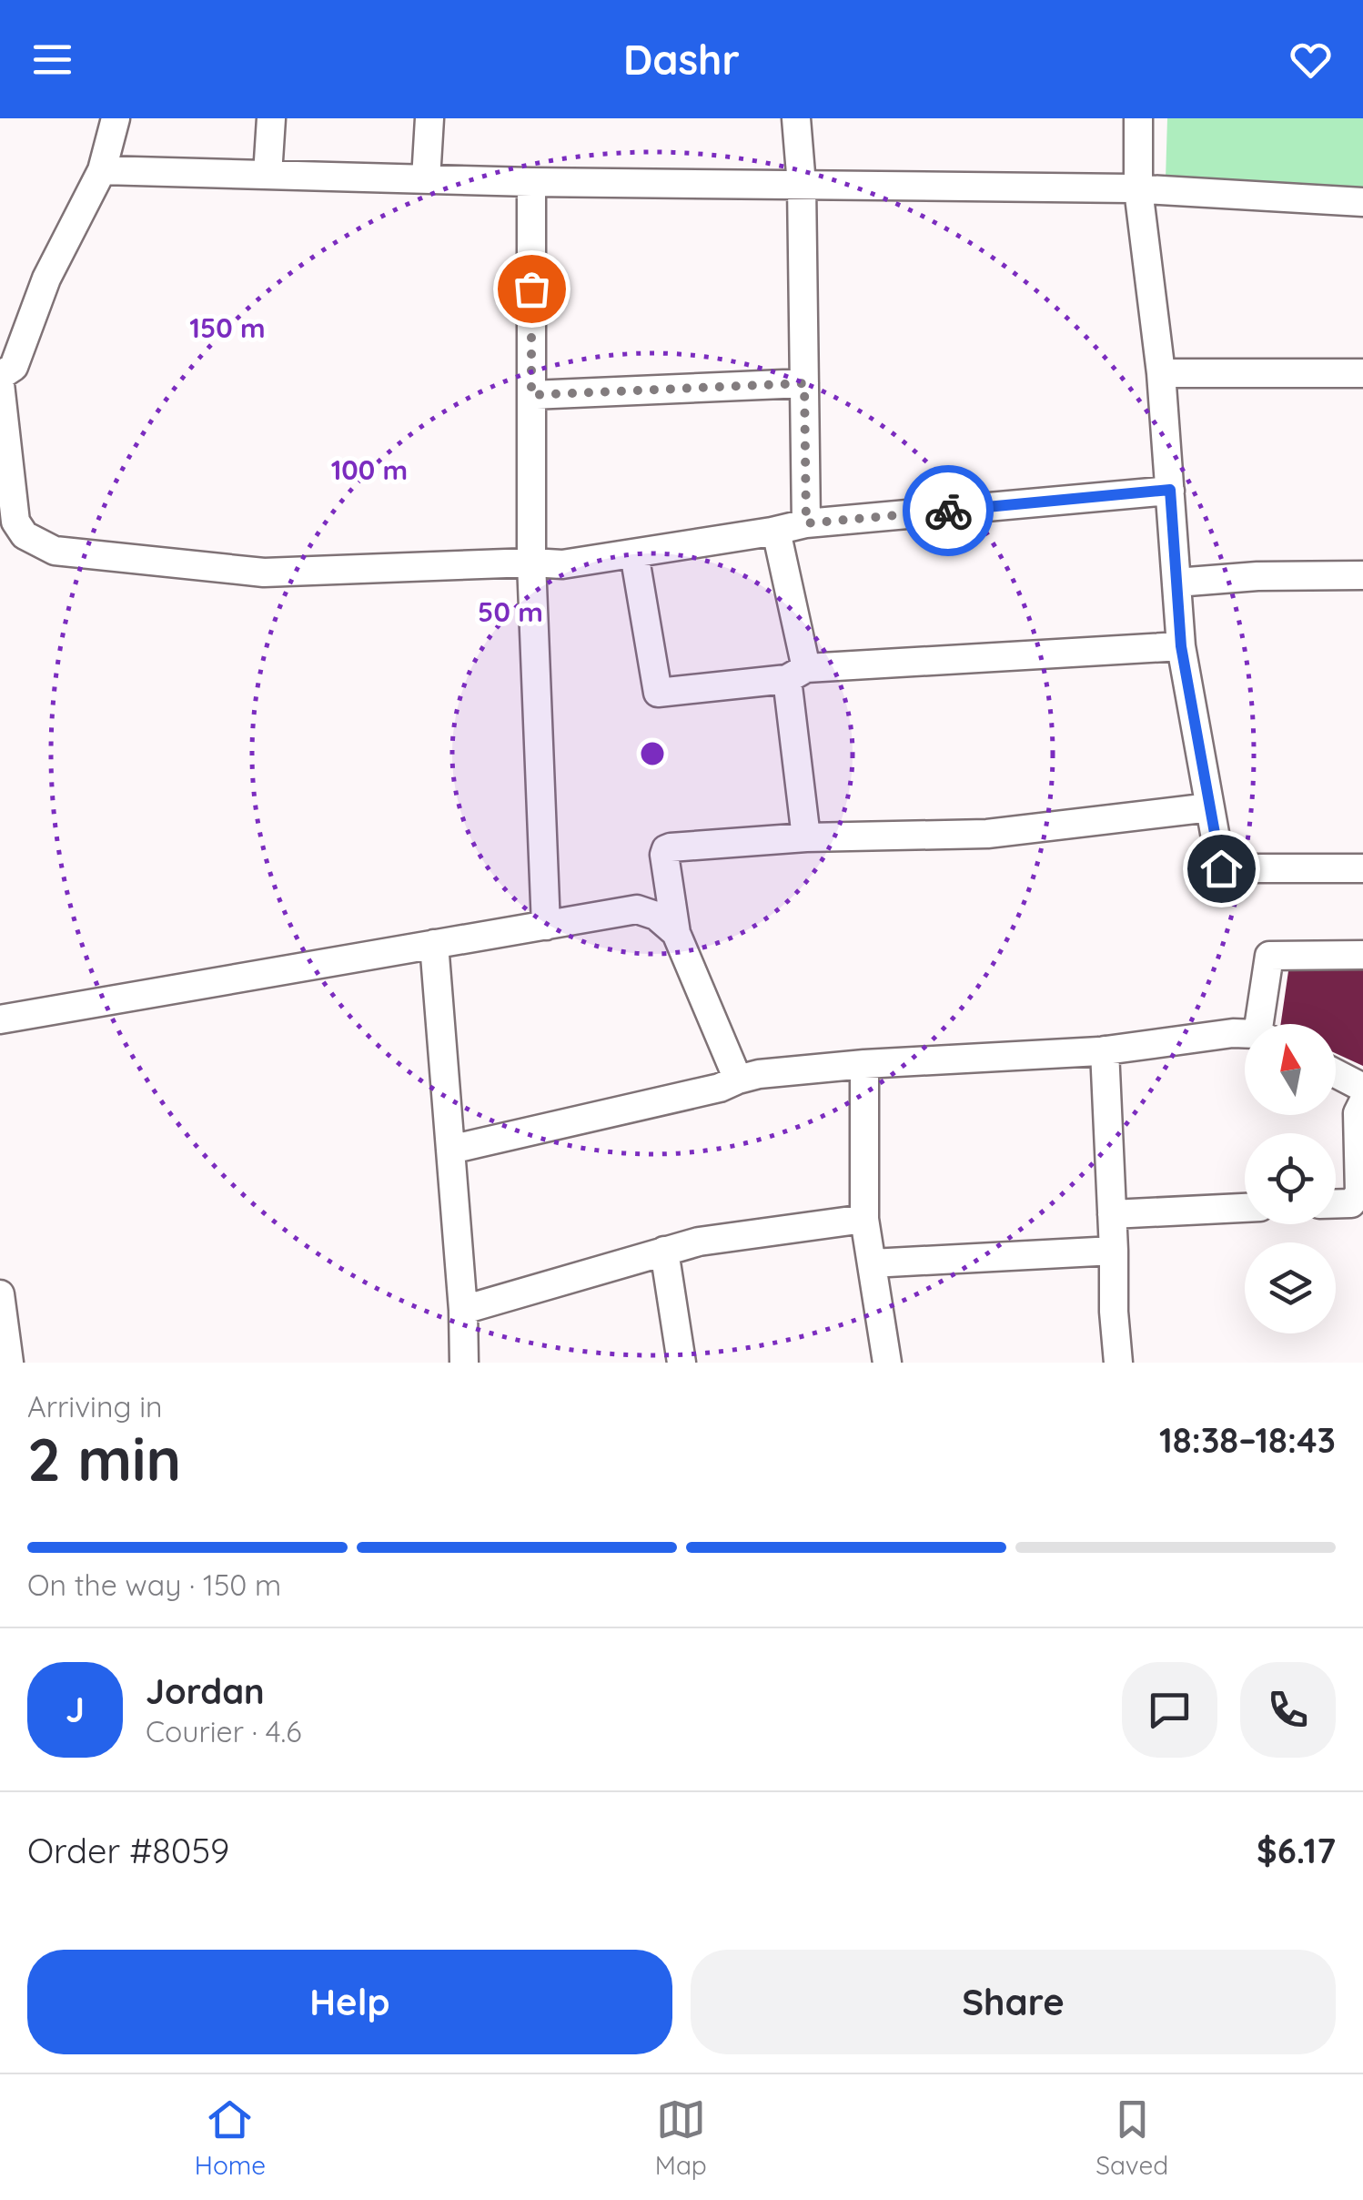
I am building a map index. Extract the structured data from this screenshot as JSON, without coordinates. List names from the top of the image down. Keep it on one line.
{"north":"top","page":{"header":"Dashr","heading":["2 min","Arriving in","18:38–18:43"],"panel":["Jordan","Courier · 4.6","Order #8059","$6.17"],"bar":"On the way · 150 m","round":"J","buttons":["Help","Share"],"tabs":["Home","Map","Saved"]},"rings":["150 m","100 m","50 m"]}
